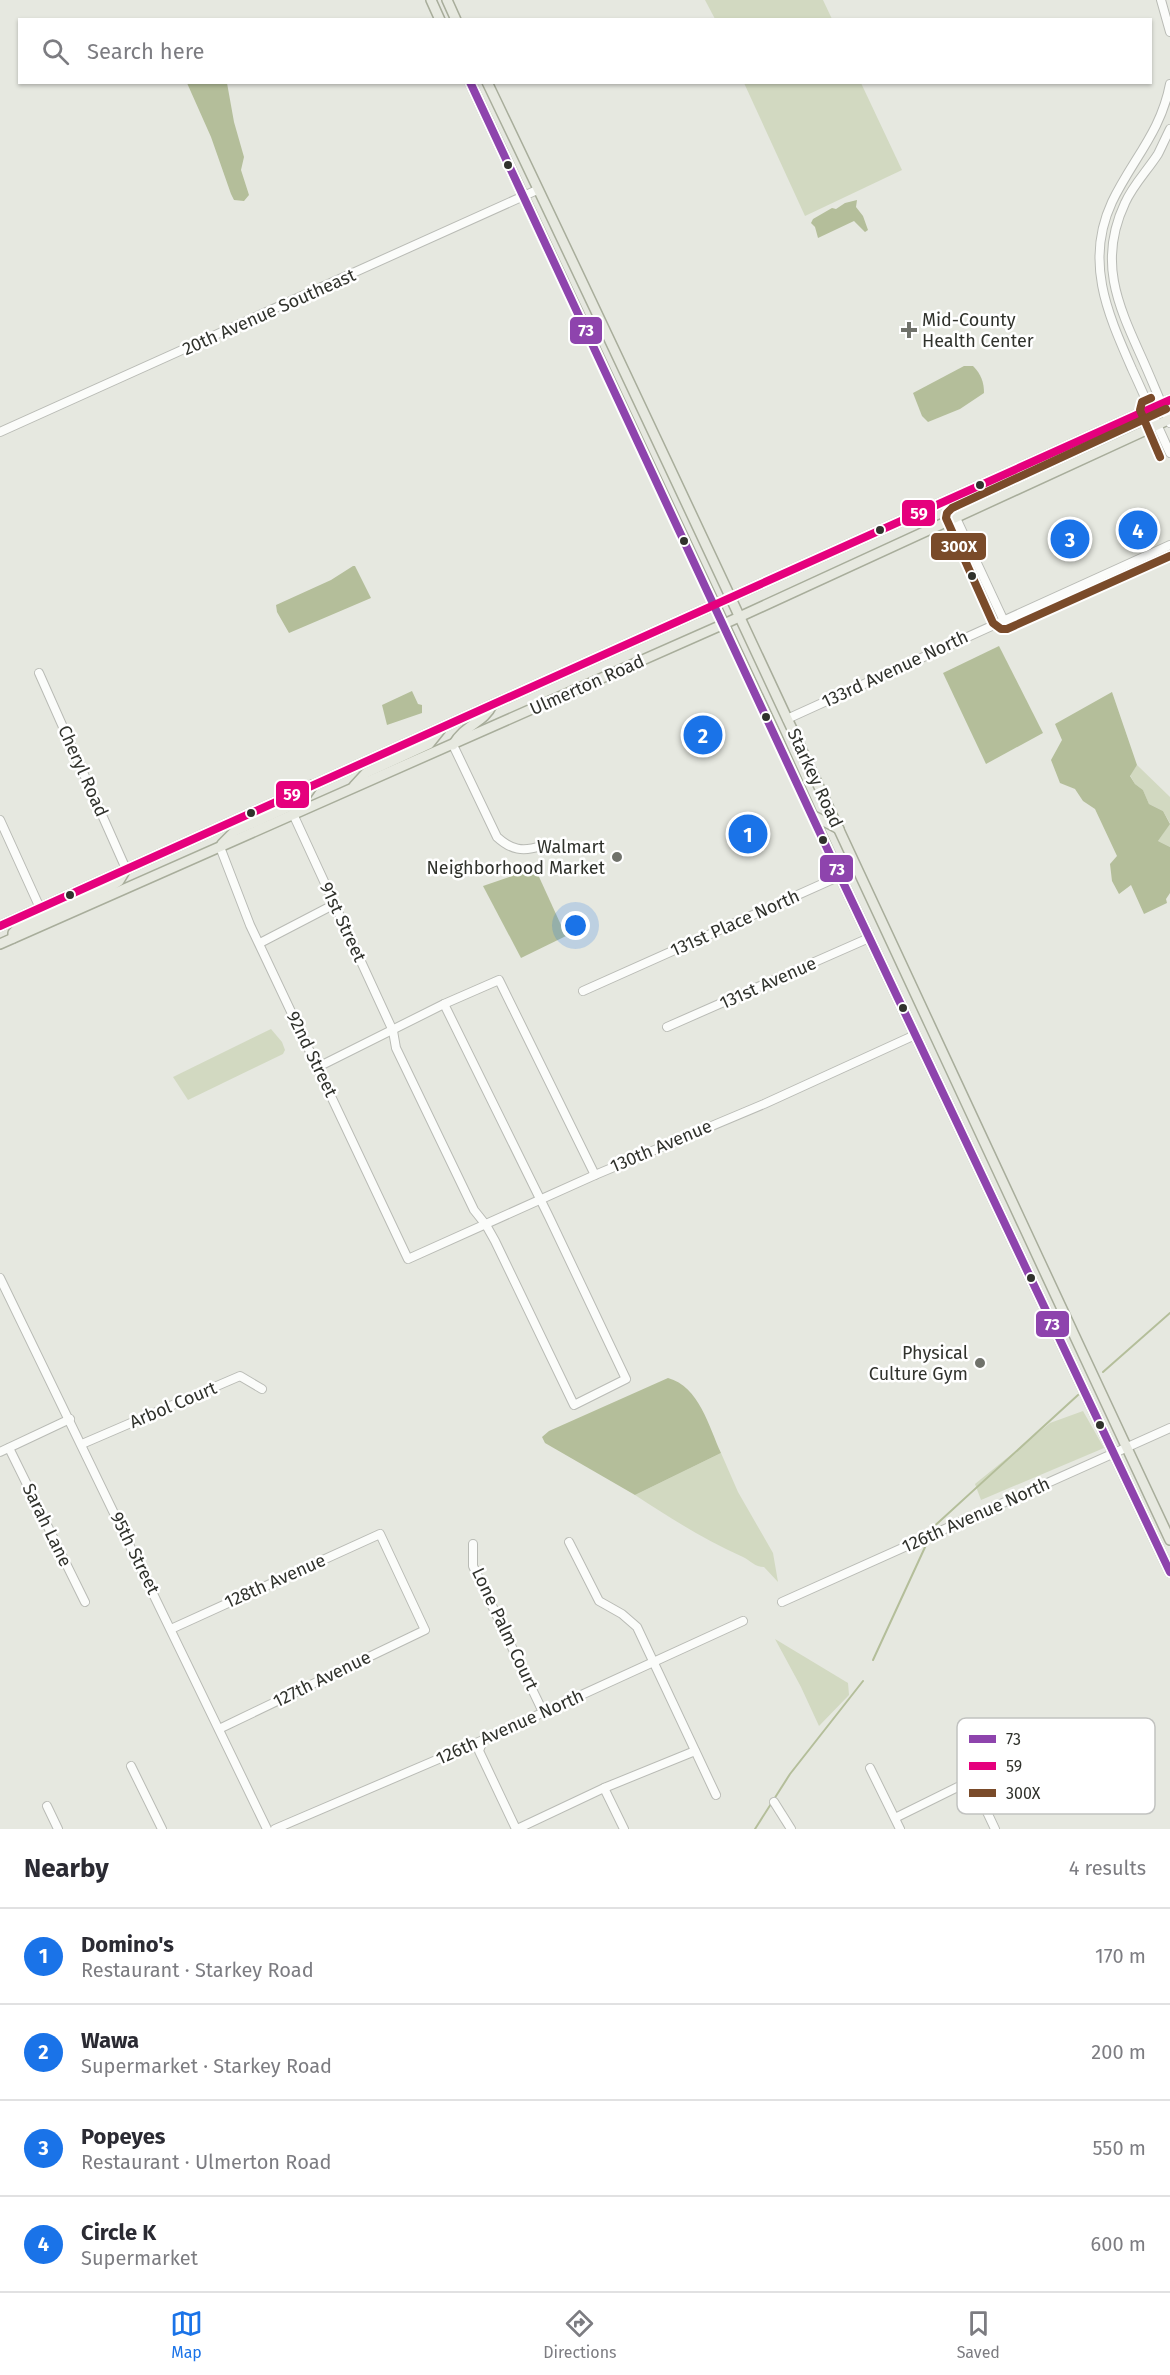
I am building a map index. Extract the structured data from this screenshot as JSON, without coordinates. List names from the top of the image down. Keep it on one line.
{"streets":{"main road":["Ulmerton Road","Starkey Road"],"street":["20th Avenue Southeast","133rd Avenue North","Cheryl Road","91st Street","131st Place North","131st Avenue","92nd Street","130th Avenue","Arbol Court","126th Avenue North","Sarah Lane","95th Street","128th Avenue","Lone Palm Court","127th Avenue"]},"crossings":[["20th Avenue Southeast","Starkey Road"],["133rd Avenue North","Starkey Road"],["Ulmerton Road","Cheryl Road"],["Ulmerton Road","Starkey Road"],["Ulmerton Road","91st Street"],["Ulmerton Road","92nd Street"],["Starkey Road","131st Place North"],["Starkey Road","131st Avenue"],["Starkey Road","130th Avenue"],["Starkey Road","126th Avenue North"],["91st Street","130th Avenue"],["92nd Street","130th Avenue"],["Arbol Court","95th Street"],["126th Avenue North","Lone Palm Court"],["95th Street","128th Avenue"],["95th Street","127th Avenue"],["128th Avenue","127th Avenue"]],"places":{"health":["Mid-County Health Center"],"other":["Walmart Neighborhood Market","Physical Culture Gym"]},"lines":["transit line 73","transit line 300X","transit line 59"],"legend":["73","59","300X"],"page":{"search":"Search here","pins":["4","3","2","1"],"heading":["Nearby","4 results"],"list":[{"mark":"1","name":"Domino's","note":"Restaurant · Starkey Road","value":"170 m"},{"mark":"2","name":"Wawa","note":"Supermarket · Starkey Road","value":"200 m"},{"mark":"3","name":"Popeyes","note":"Restaurant · Ulmerton Road","value":"550 m"},{"mark":"4","name":"Circle K","note":"Supermarket","value":"600 m"}],"nav":["Map","Directions","Saved"]}}
